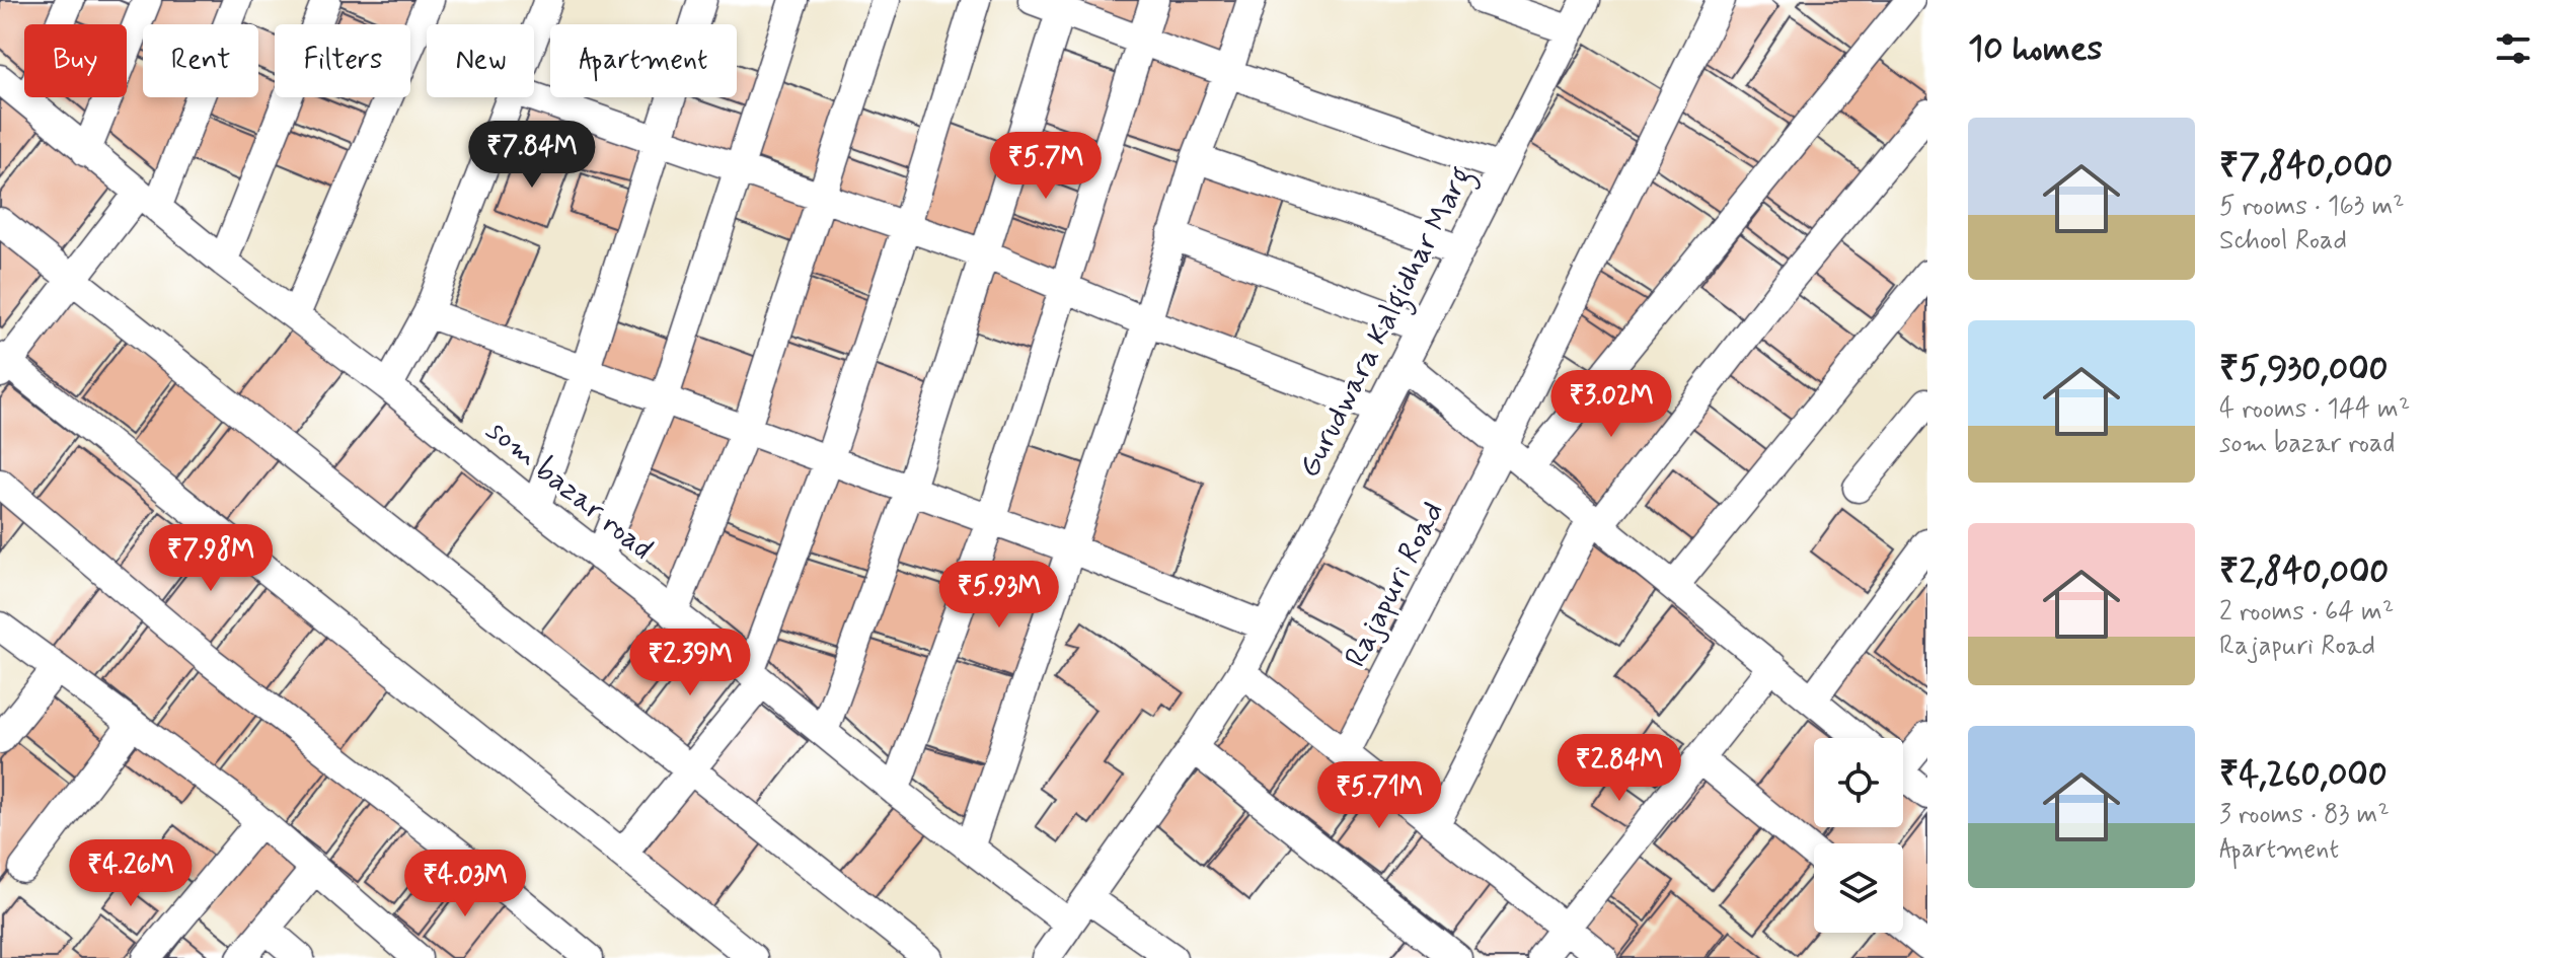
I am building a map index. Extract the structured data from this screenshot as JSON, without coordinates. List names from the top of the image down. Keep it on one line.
{"streets":{"street":["Gurudwara Kalgidhar Marg","som bazar road","Rajapuri Road"]},"crossings":[["Gurudwara Kalgidhar Marg","som bazar road"]],"page":{"heading":"10 homes","chip":["Buy","Rent","Filters","New","Apartment"],"list":[{"name":"₹7,840,000","note":"5 rooms · 163 m² · School Road"},{"name":"₹5,930,000","note":"4 rooms · 144 m² · som bazar road"},{"name":"₹2,840,000","note":"2 rooms · 64 m² · Rajapuri Road"},{"name":"₹4,260,000","note":"3 rooms · 83 m² · Apartment"}],"price":["₹7.84M","₹5.7M","₹3.02M","₹7.98M","₹5.93M","₹2.39M","₹2.84M","₹5.71M","₹4.26M","₹4.03M"]}}
